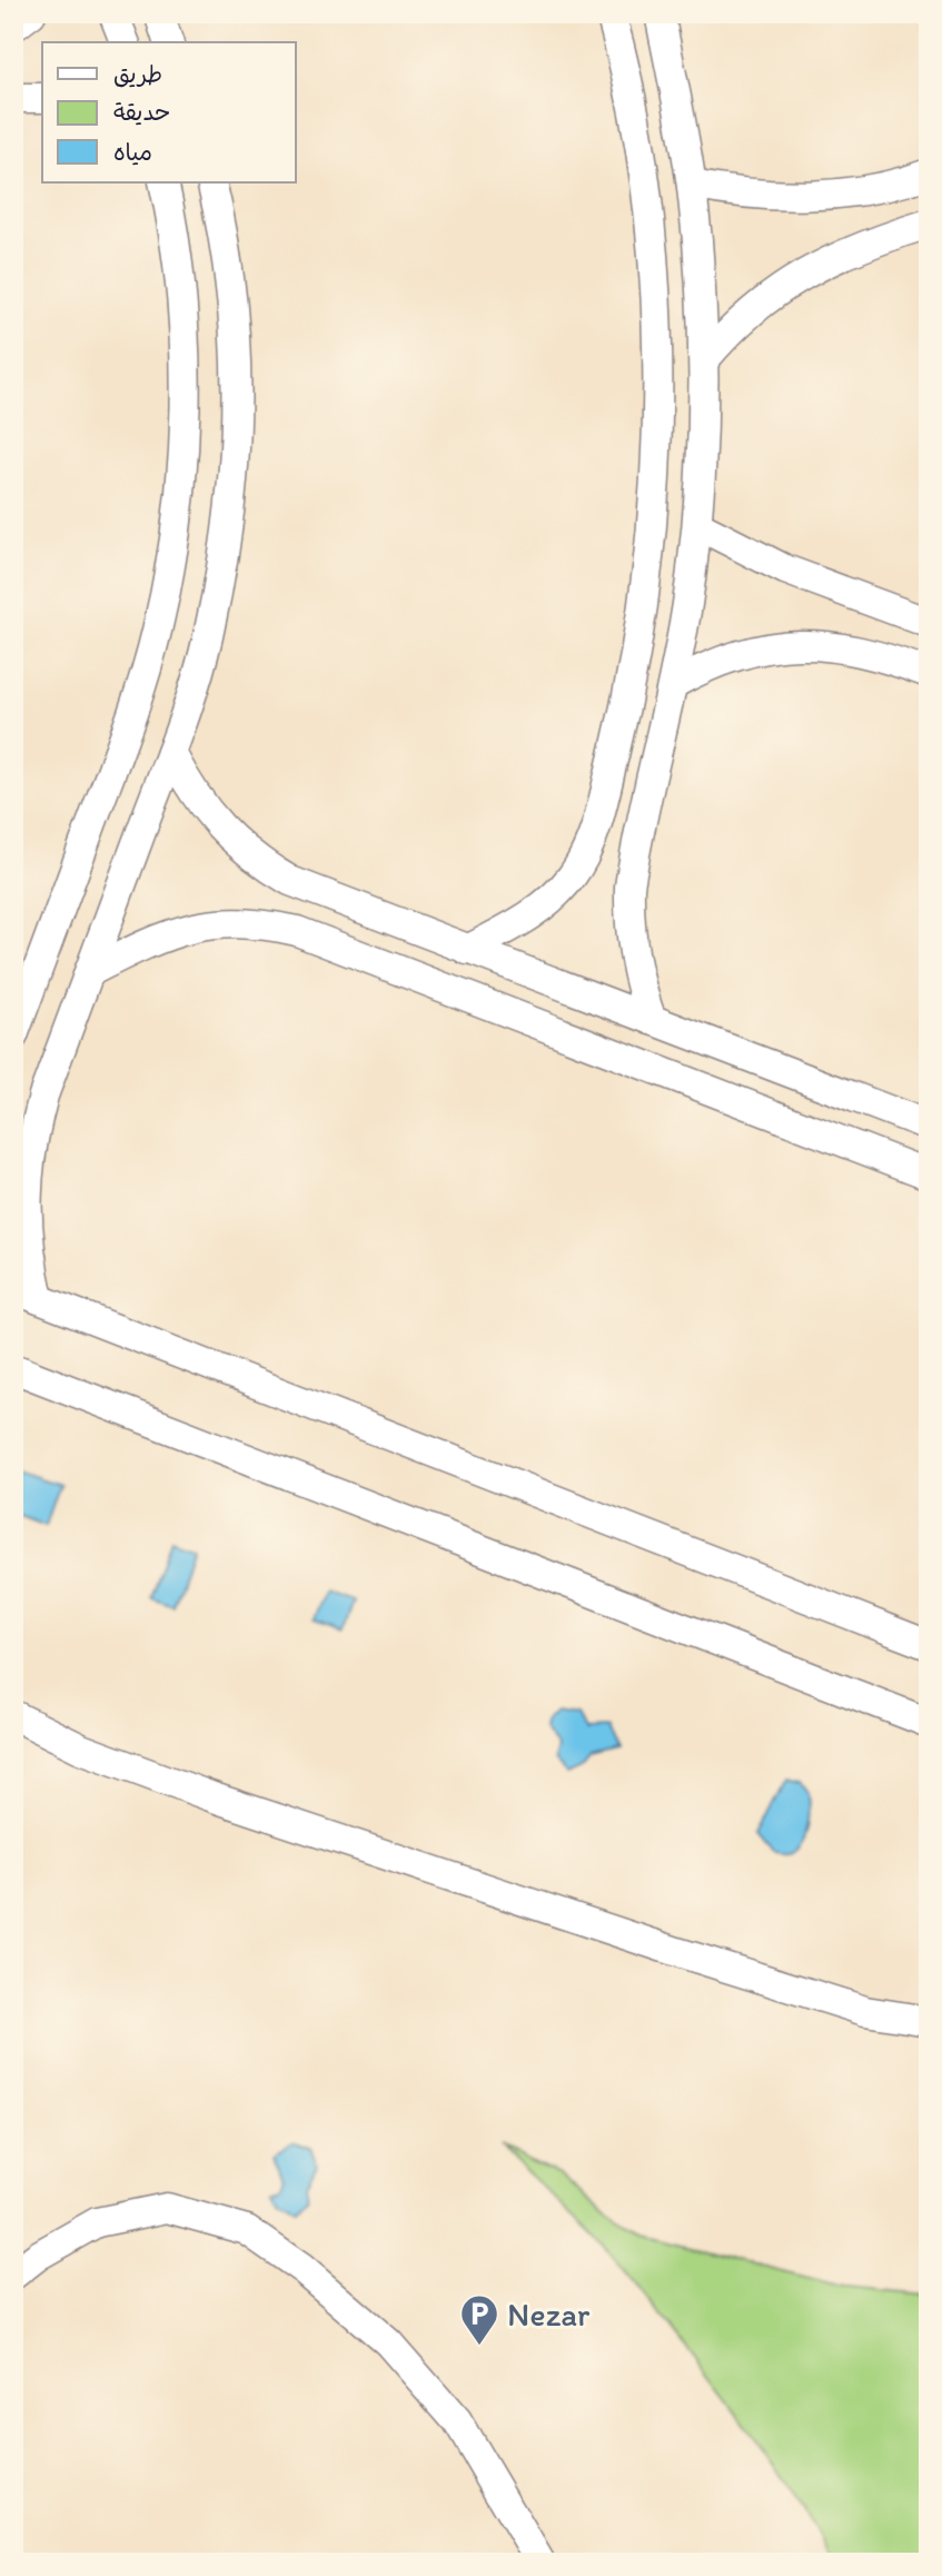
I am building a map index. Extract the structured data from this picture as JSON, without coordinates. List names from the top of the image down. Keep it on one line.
{"places":{"parking":["Nezar"]},"legend":["طريق","حديقة","مياه"]}
